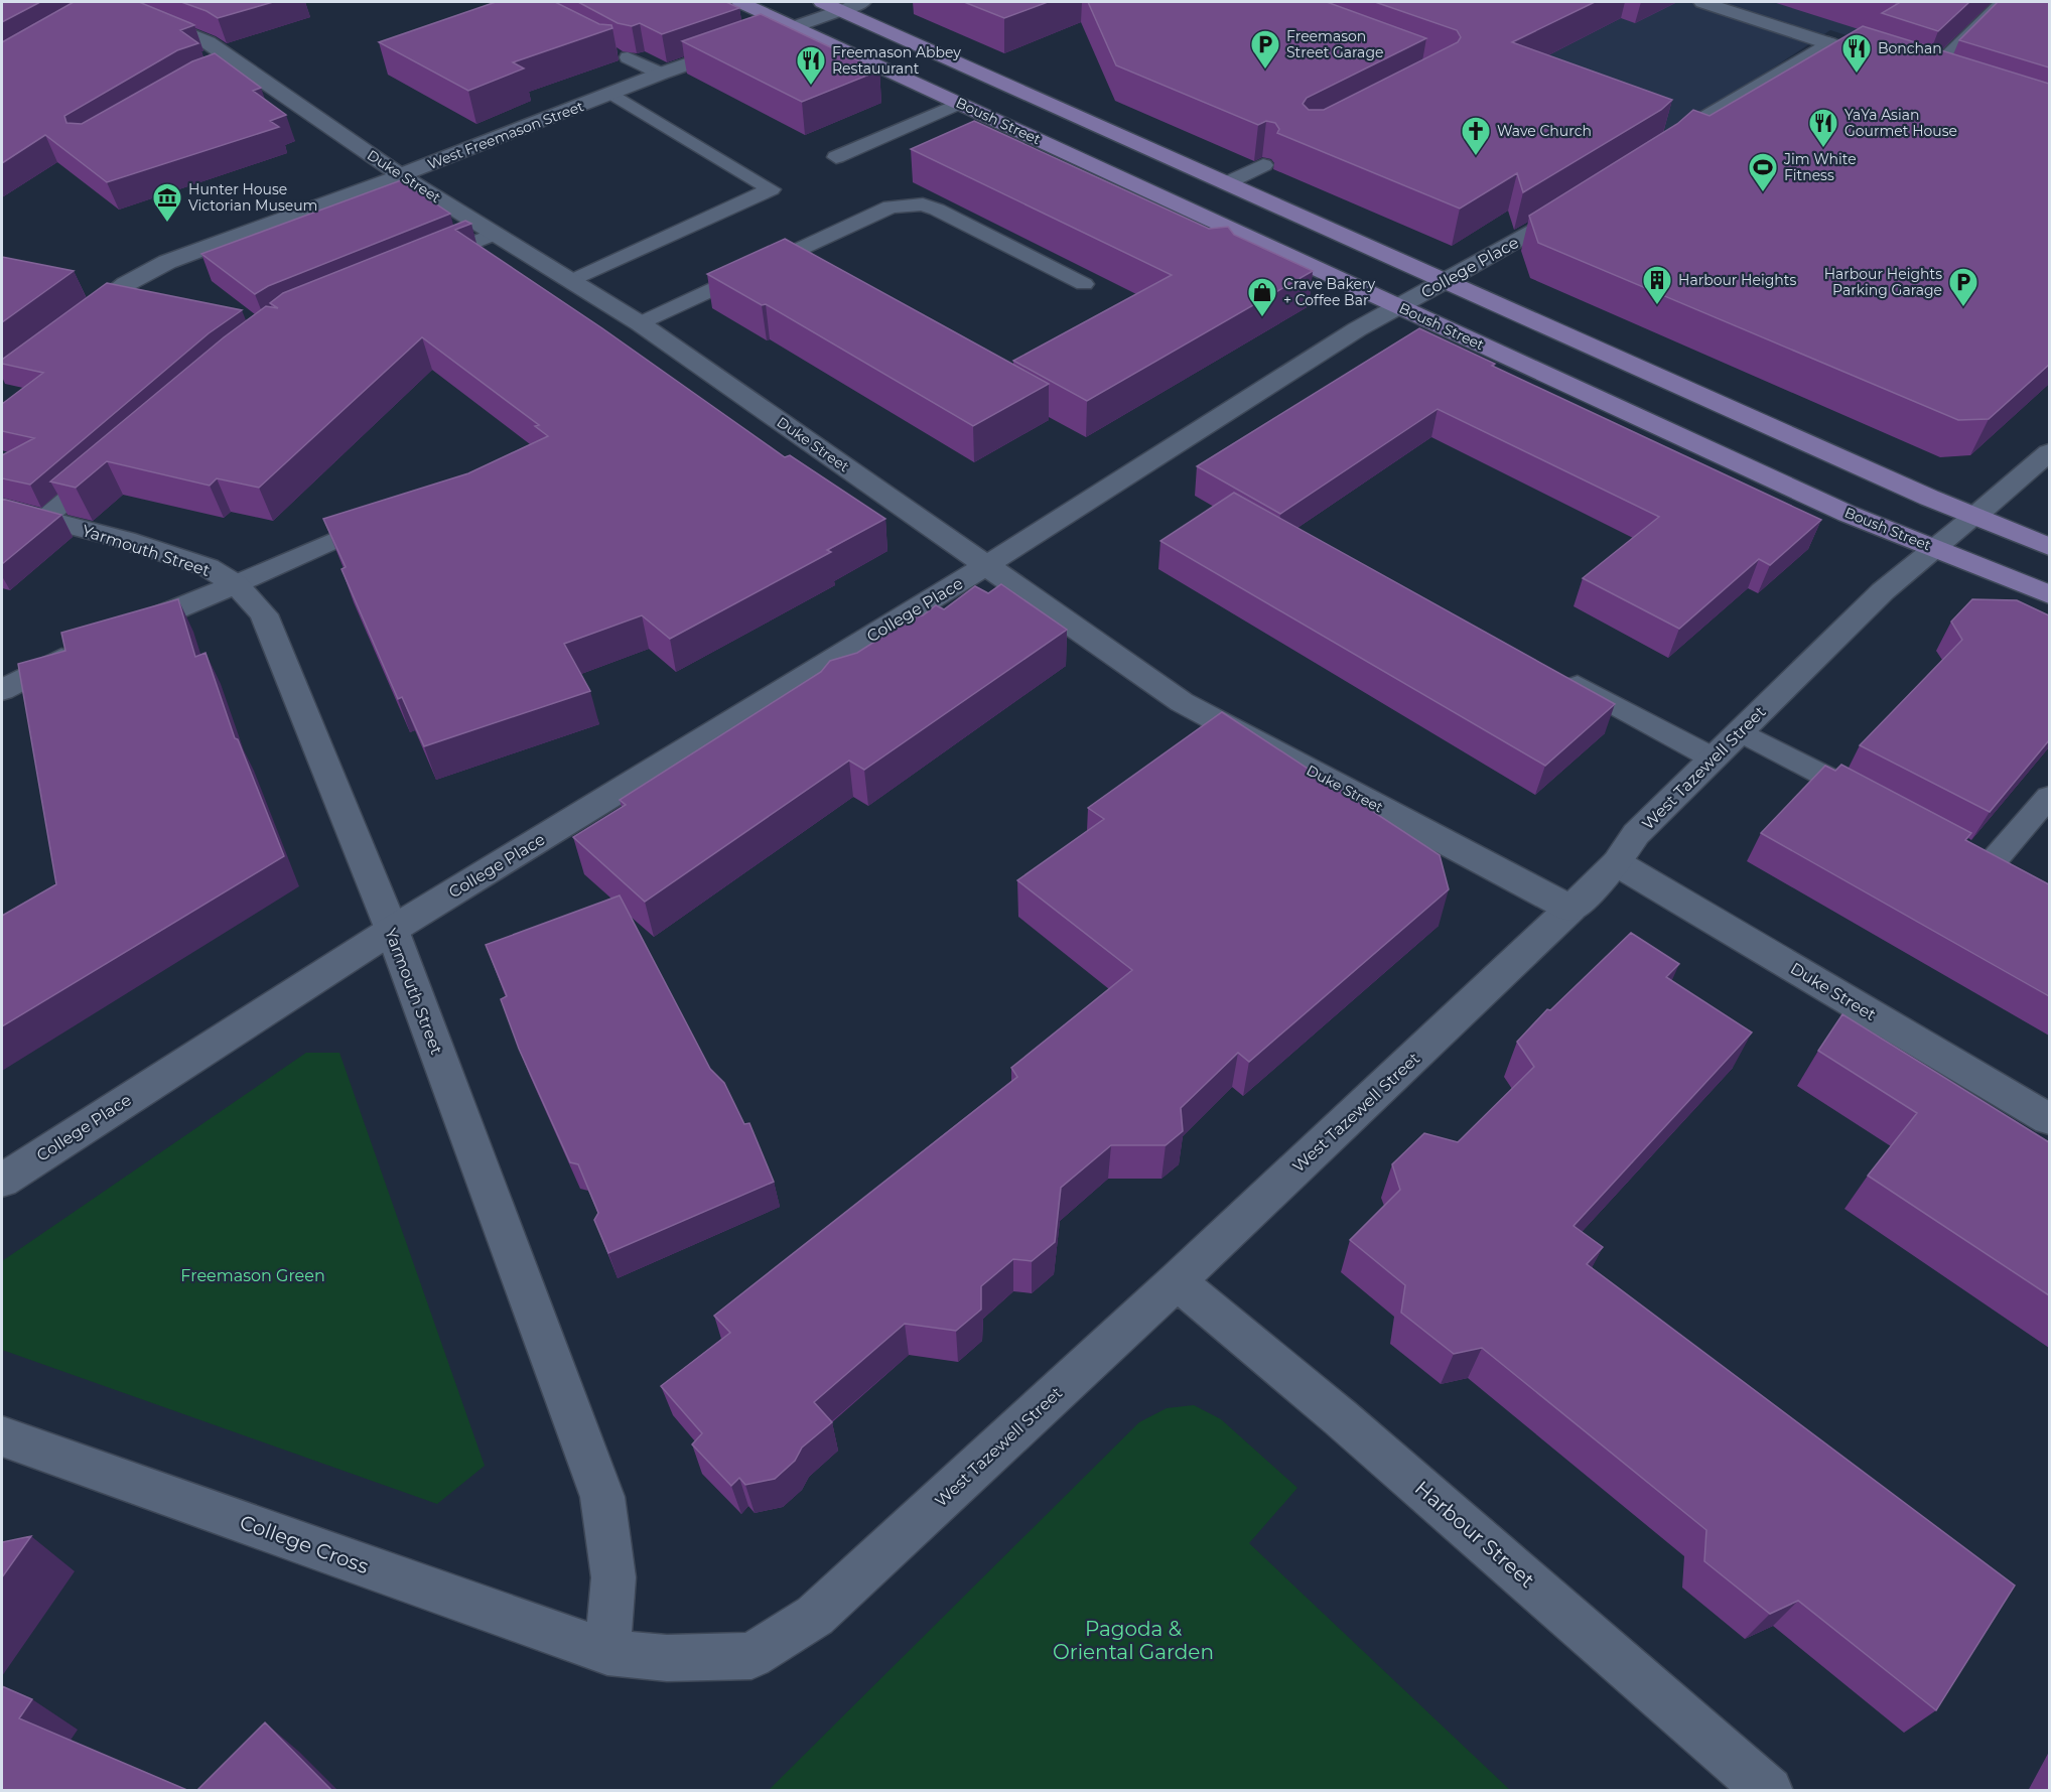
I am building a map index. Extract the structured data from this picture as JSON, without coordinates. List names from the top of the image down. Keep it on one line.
{"streets":{"main road":["Boush Street"],"street":["West Freemason Street","Duke Street","College Place","Yarmouth Street","West Tazewell Street","Harbour Street","College Cross"]},"crossings":[["Boush Street","West Freemason Street"],["Boush Street","College Place"],["Boush Street","West Tazewell Street"],["West Freemason Street","Duke Street"],["Duke Street","College Place"],["Duke Street","West Tazewell Street"],["College Place","Yarmouth Street"],["Yarmouth Street","West Tazewell Street"],["Yarmouth Street","College Cross"],["West Tazewell Street","Harbour Street"],["West Tazewell Street","College Cross"]],"parks":["Freemason Green","Pagoda & Oriental Garden"],"places":{"parking":["Freemason Street Garage","Harbour Heights Parking Garage"],"restaurant":["Bonchan","Freemason Abbey Restauurant","YaYa Asian Gourmet House"],"church":["Wave Church"],"sports":["Jim White Fitness"],"museum":["Hunter House Victorian Museum"],"building":["Harbour Heights"],"shop":["Crave Bakery + Coffee Bar"]}}
